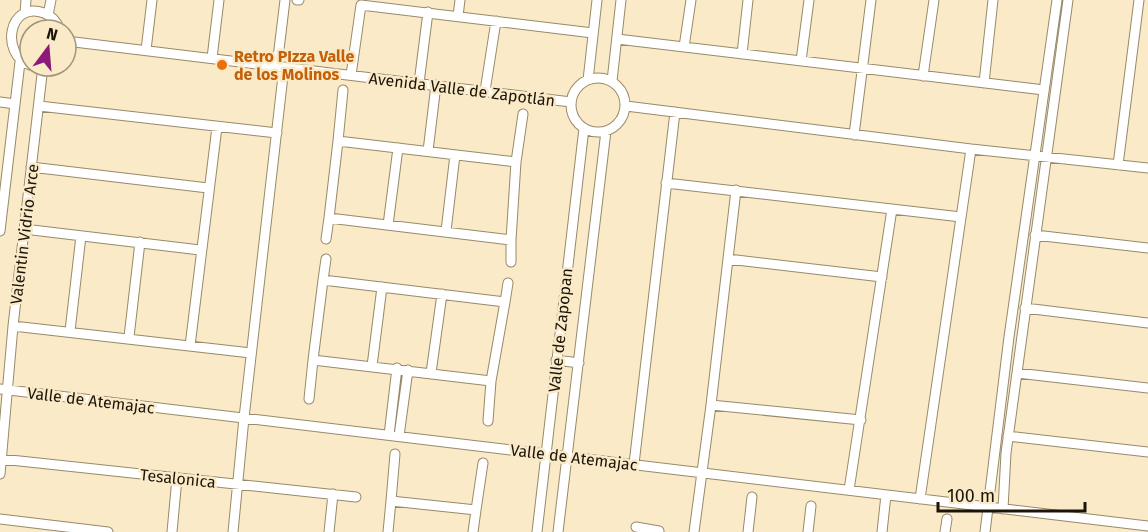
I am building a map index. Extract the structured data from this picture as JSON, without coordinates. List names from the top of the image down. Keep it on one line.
{"streets":{"street":["Avenida Valle de Zapotlán","Valentin Vidrio Arce","Valle de Zapopan","Valle de Atemajac","Tesalonica"]},"crossings":[["Avenida Valle de Zapotlán","Valle de Zapopan"],["Valentin Vidrio Arce","Valle de Atemajac"],["Valentin Vidrio Arce","Tesalonica"],["Valle de Zapopan","Valle de Atemajac"]],"places":["Retro PIzza Valle de los Molinos"],"scale_bar":"100 m","north":"top"}
